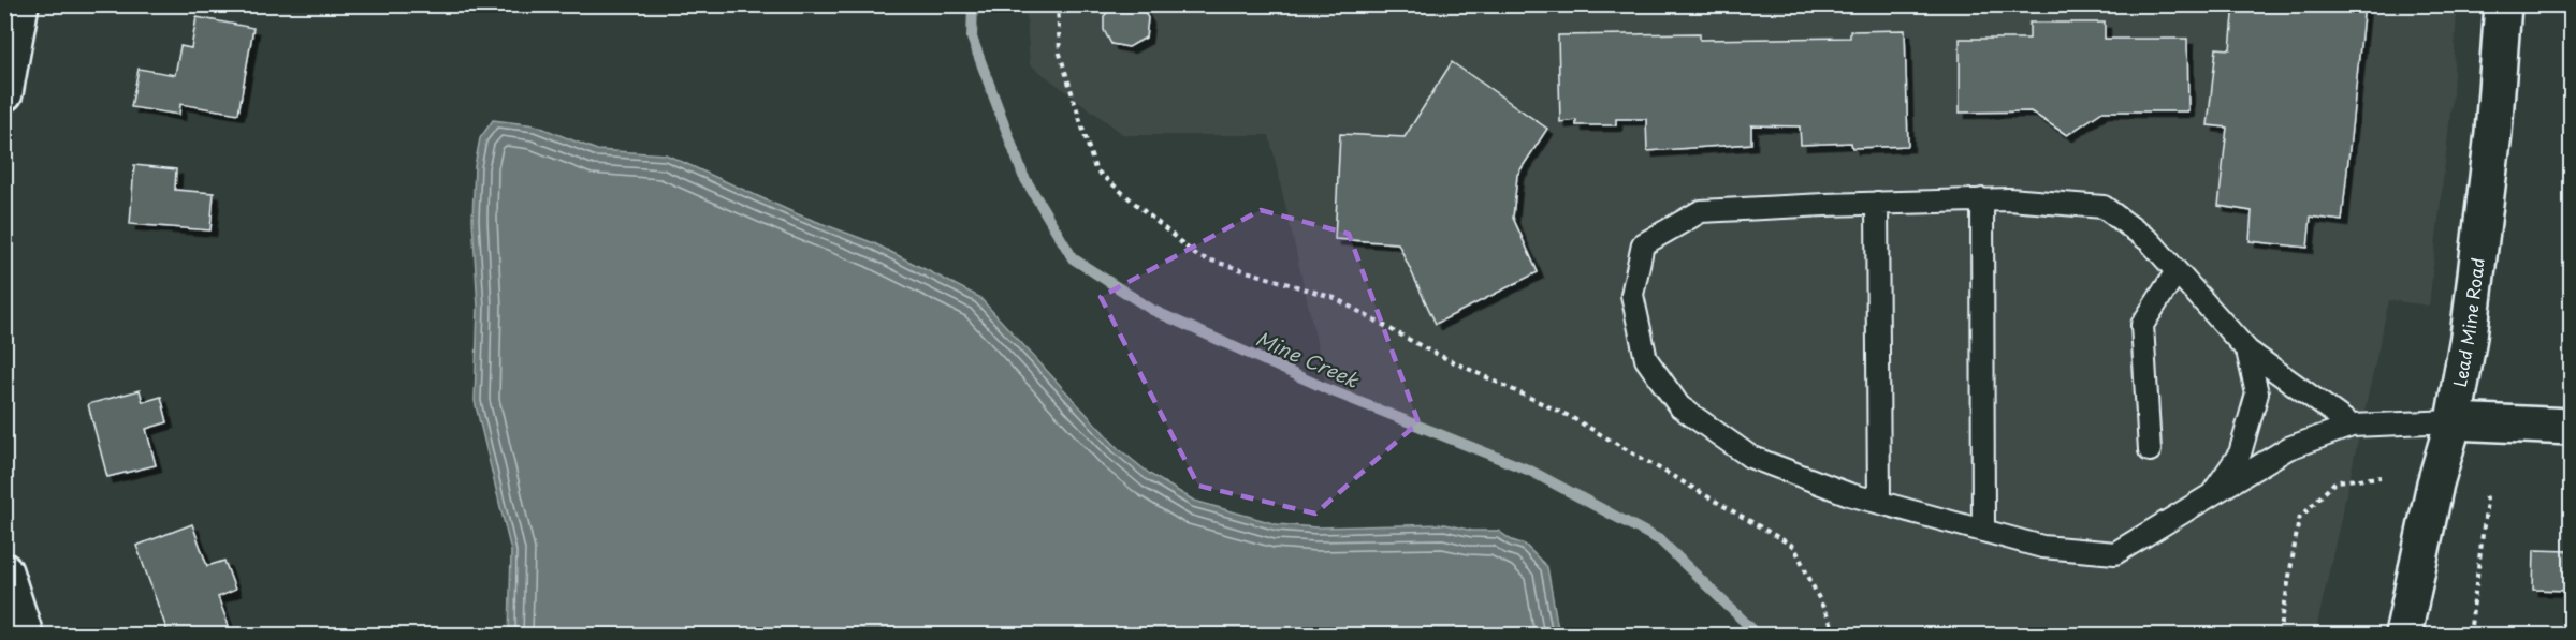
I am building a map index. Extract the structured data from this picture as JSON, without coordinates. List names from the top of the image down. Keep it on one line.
{"streets":{"main road":["Lead Mine Road"]},"water":["Mine Creek"]}
